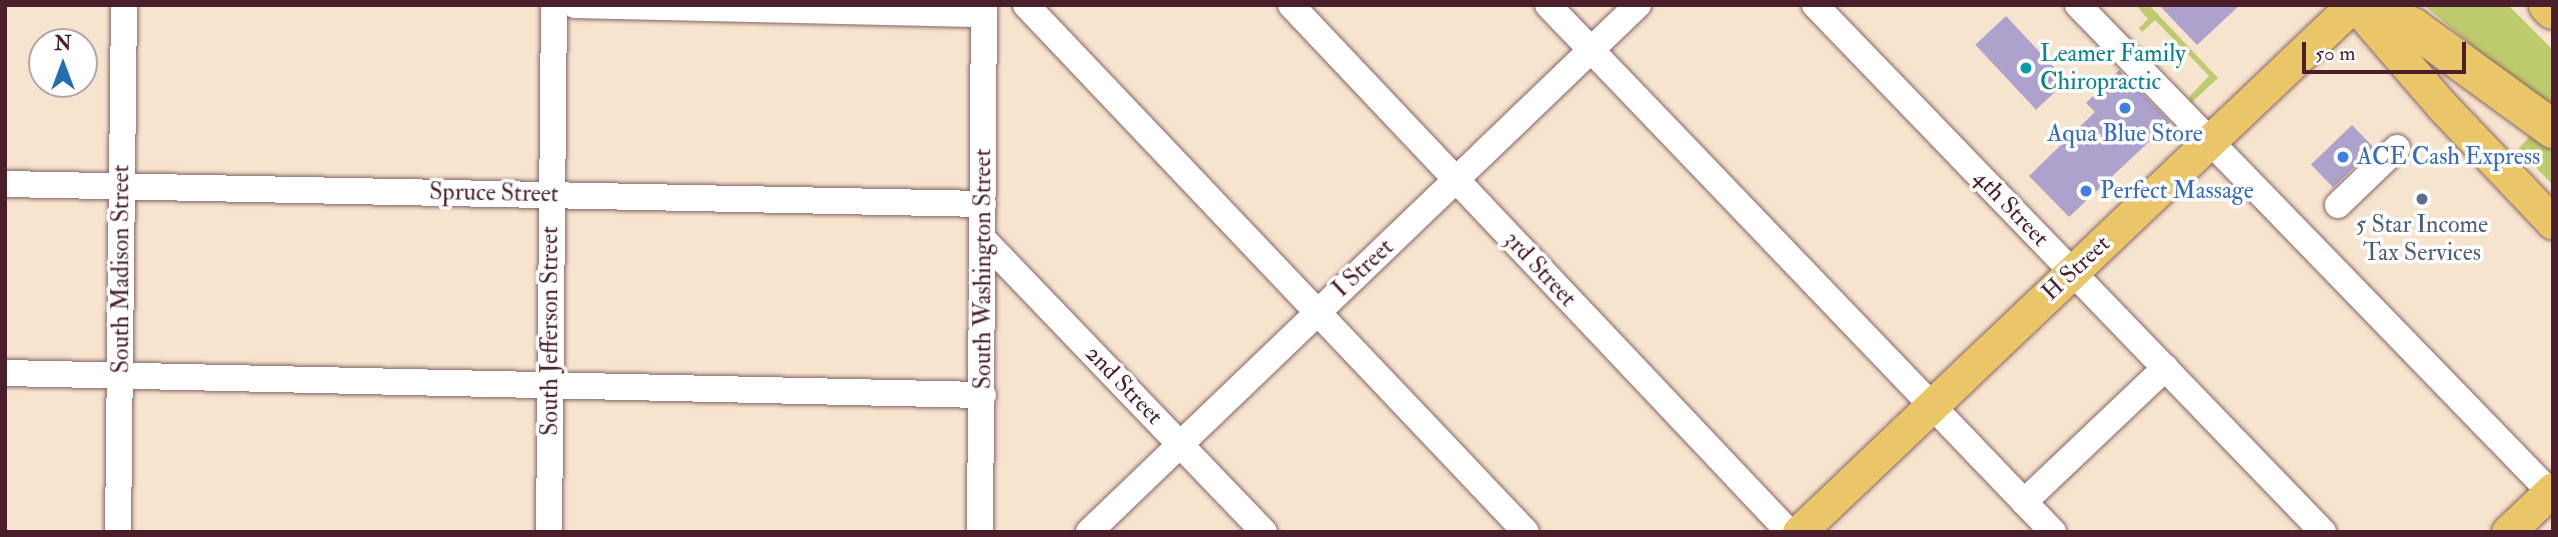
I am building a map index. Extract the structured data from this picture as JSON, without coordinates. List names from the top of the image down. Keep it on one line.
{"streets":{"main road":["H Street"],"street":["Spruce Street","4th Street","I Street","South Madison Street","South Washington Street","3rd Street","South Jefferson Street","2nd Street"]},"crossings":[["Spruce Street","South Madison Street"],["Spruce Street","South Washington Street"],["Spruce Street","South Jefferson Street"],["4th Street","H Street"],["I Street","3rd Street"],["I Street","2nd Street"],["South Washington Street","2nd Street"]],"places":["Leamer Family Chiropractic","Aqua Blue Store","ACE Cash Express","Perfect Massage","5 Star Income Tax Services"],"scale_bar":"50 m","north":"top"}
